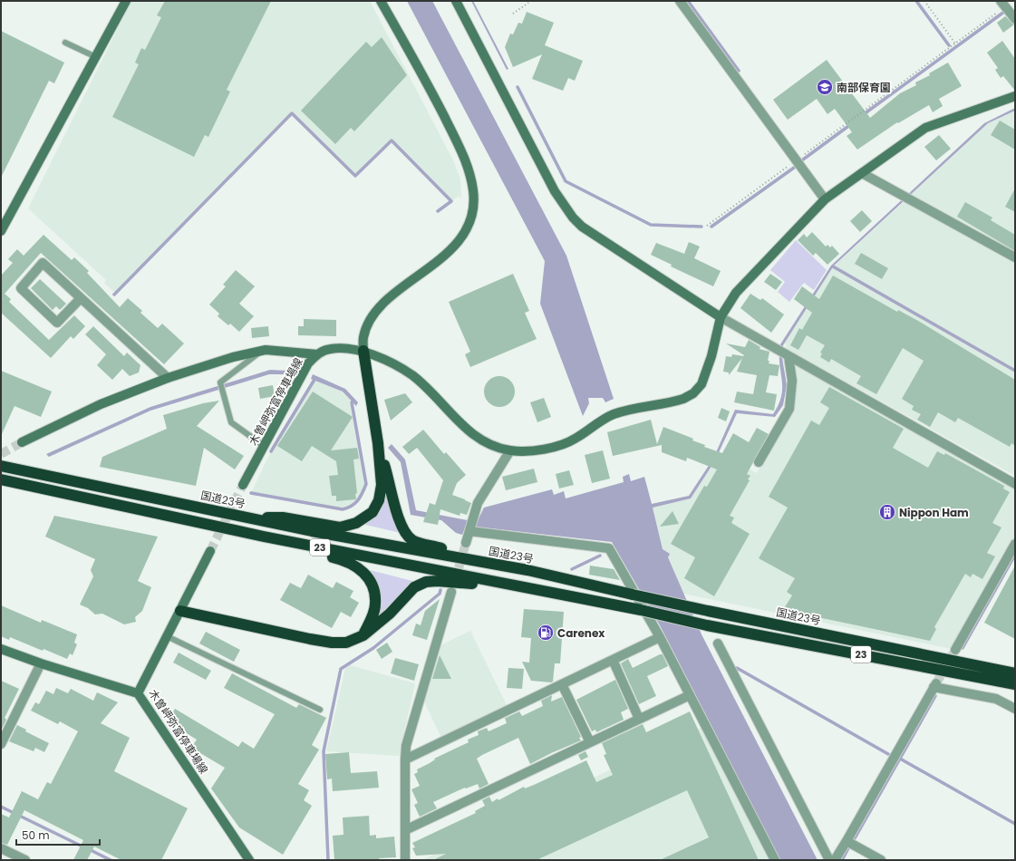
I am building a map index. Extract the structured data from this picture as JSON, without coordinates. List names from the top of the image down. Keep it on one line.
{"streets":{"highway":["国道23号","23"],"street":["木曽岬弥富停車場線"]},"crossings":[["木曽岬弥富停車場線","23"],["国道23号","23"]],"places":{"school or university":["南部保育園"],"building":["Nippon Ham"],"fuel station":["Carenex"]},"scale_bar":"50 m"}
